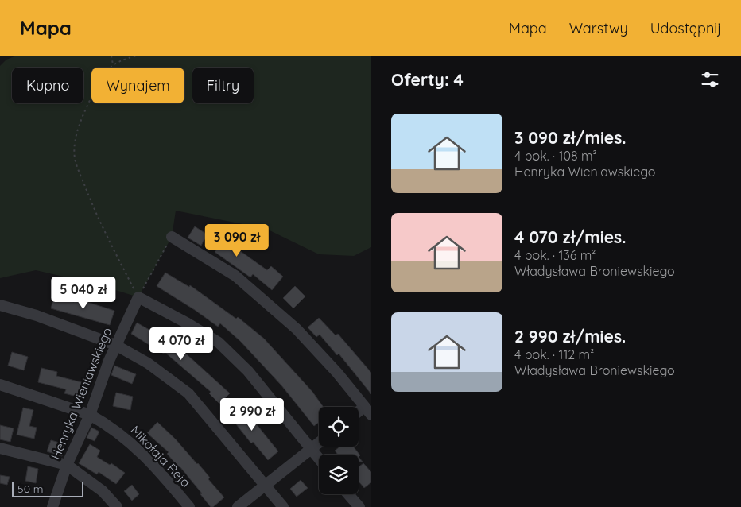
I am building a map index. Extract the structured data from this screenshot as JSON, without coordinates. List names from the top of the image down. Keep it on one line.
{"streets":{"street":["Henryka Wieniawskiego","Mikołaja Reja"]},"crossings":[["Henryka Wieniawskiego","Mikołaja Reja"]],"scale_bar":"50 m","page":{"header":"Mapa","nav":["Mapa","Warstwy","Udostępnij"],"heading":"Oferty: 4","chip":["Kupno","Wynajem","Filtry"],"list":[{"name":"3 090 zł/mies.","note":"4 pok. · 108 m² · Henryka Wieniawskiego"},{"name":"4 070 zł/mies.","note":"4 pok. · 136 m² · Władysława Broniewskiego"},{"name":"2 990 zł/mies.","note":"4 pok. · 112 m² · Władysława Broniewskiego"}],"price":["3 090 zł","5 040 zł","4 070 zł","2 990 zł"],"scale":"50 m"}}
